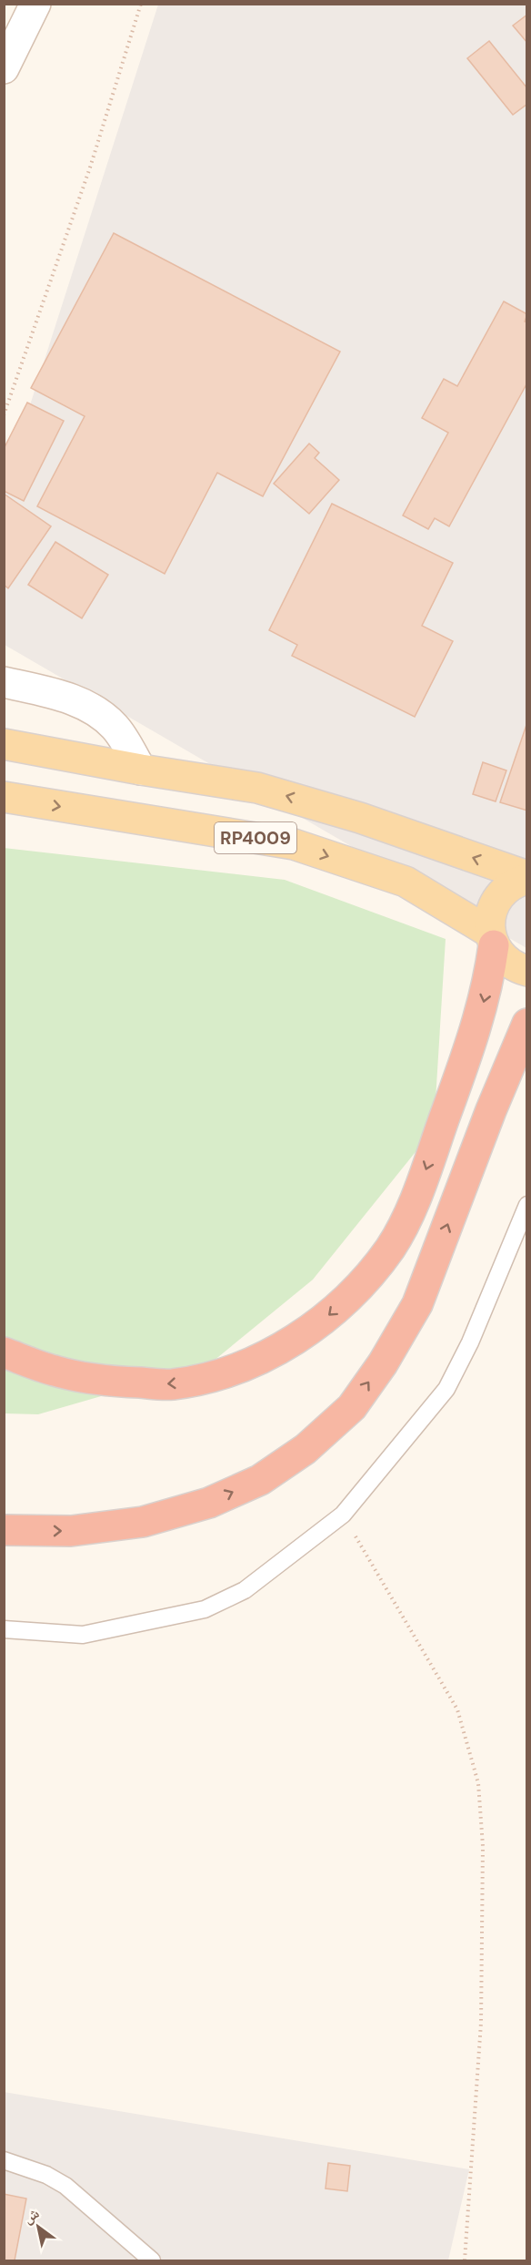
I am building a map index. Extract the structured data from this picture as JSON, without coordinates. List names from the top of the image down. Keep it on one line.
{"streets":{"main road":["RP4009"]},"north":"top left"}
